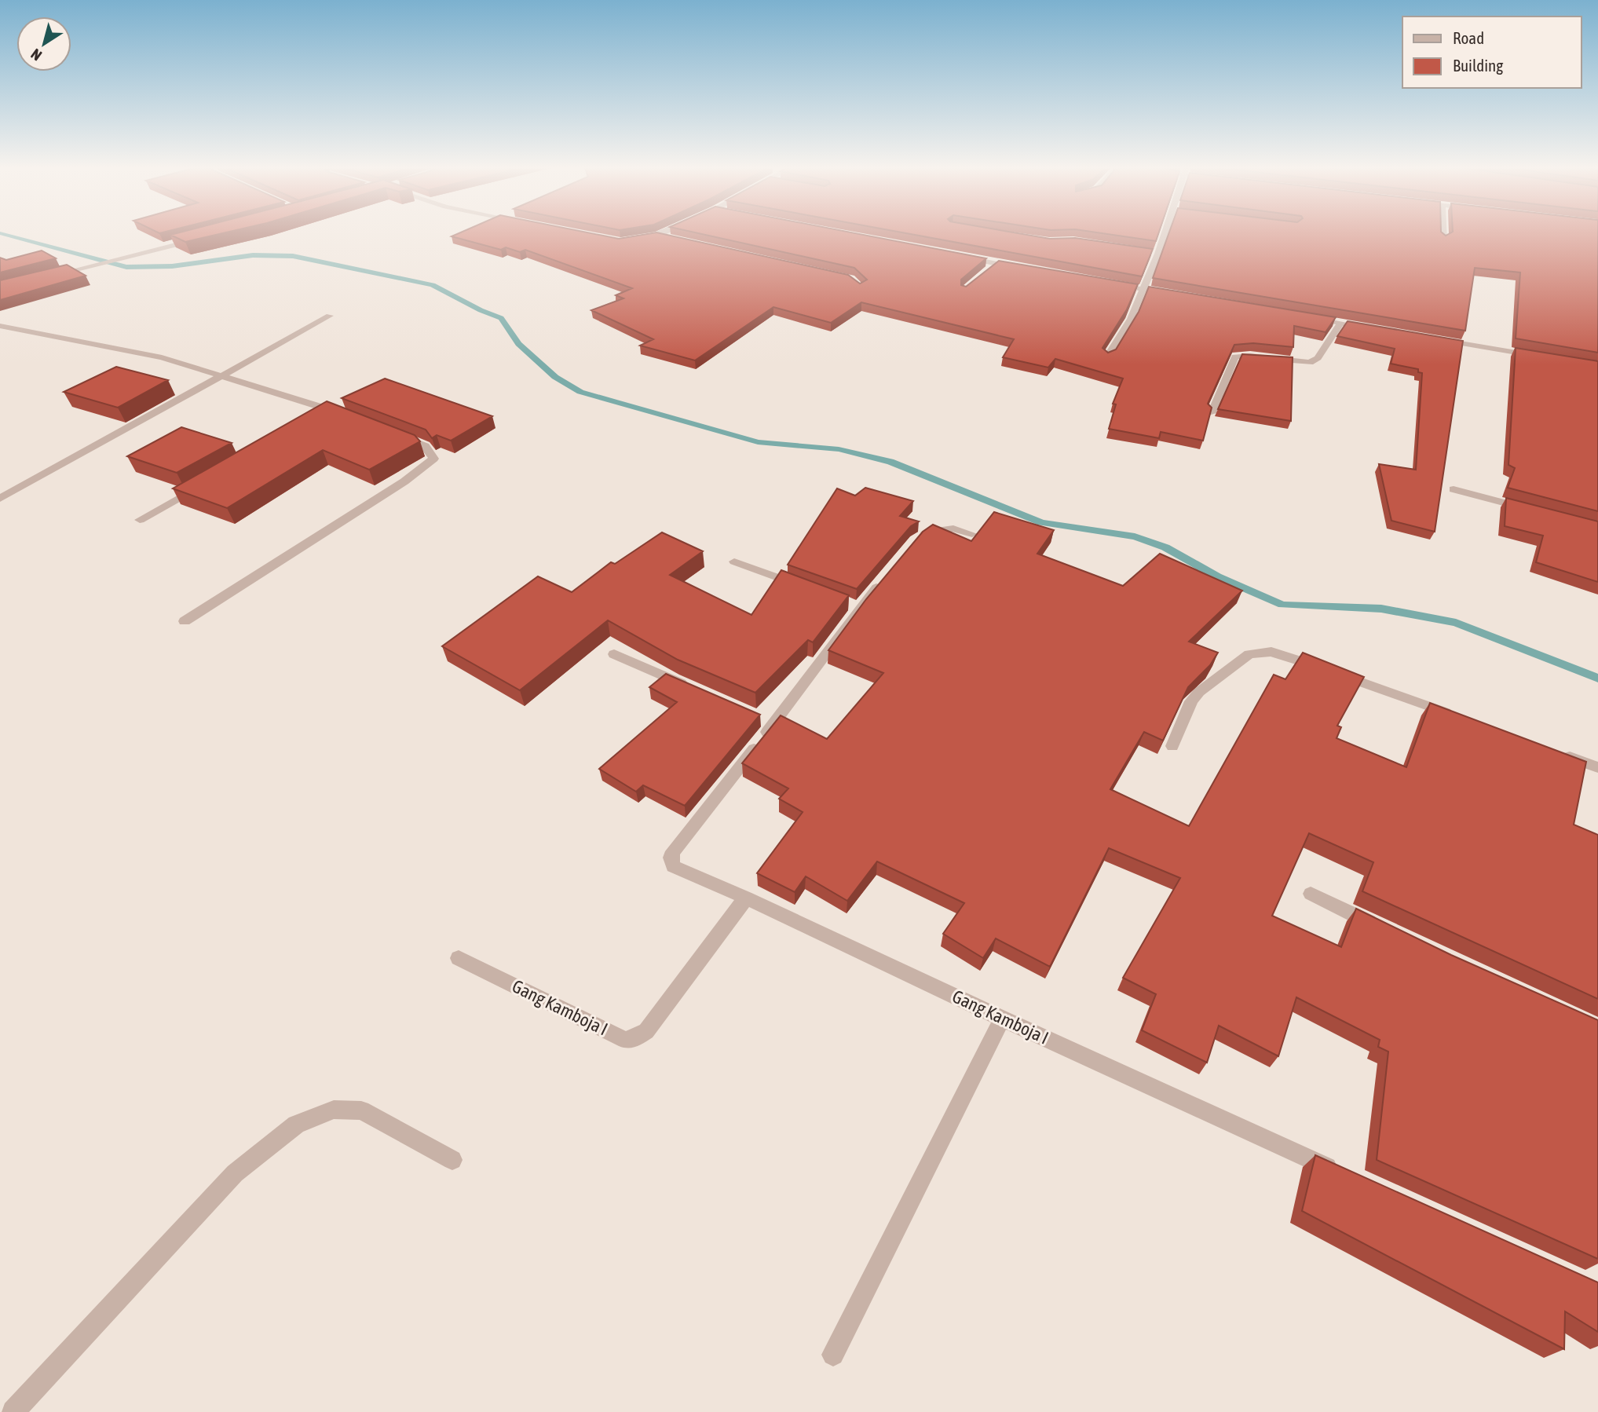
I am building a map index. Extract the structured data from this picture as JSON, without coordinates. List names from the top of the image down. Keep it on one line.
{"streets":{"street":["Gang Kamboja I"]},"legend":["Road","Building"],"north":"bottom left"}
